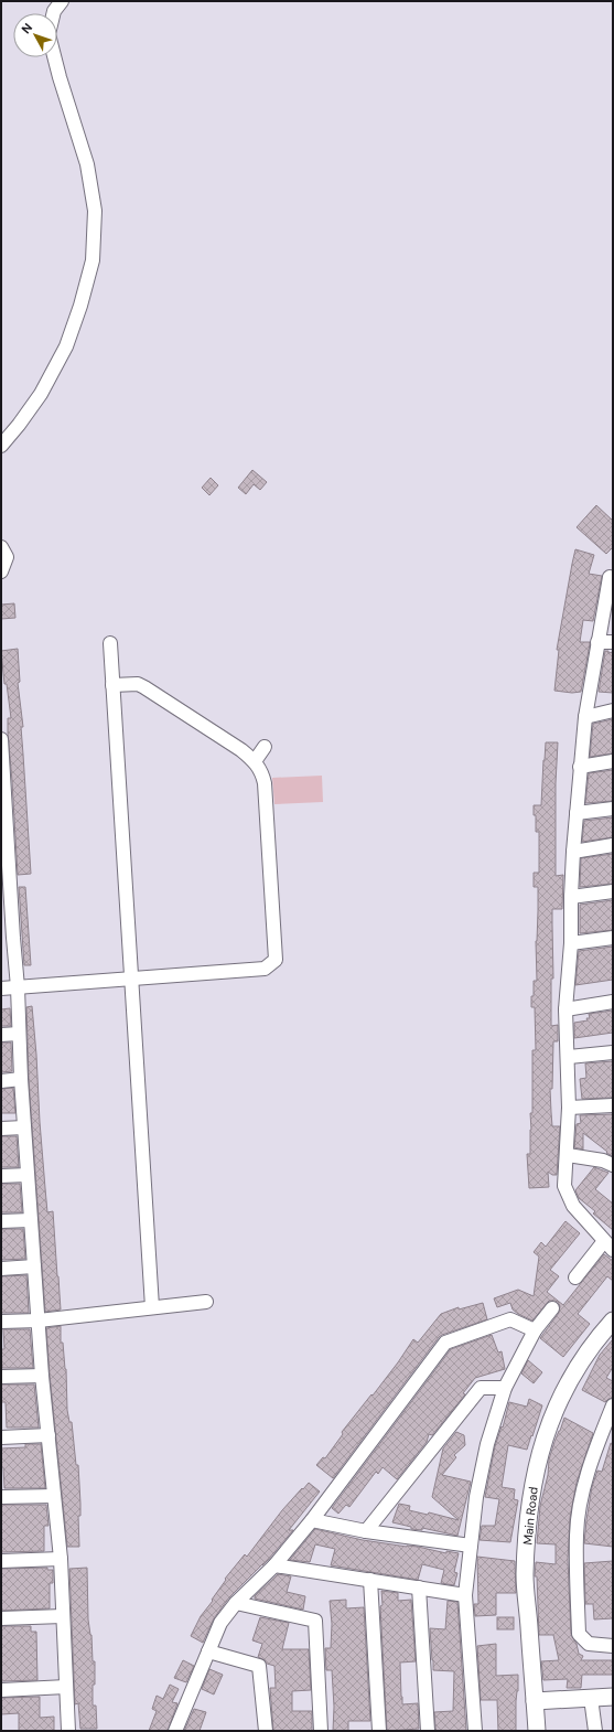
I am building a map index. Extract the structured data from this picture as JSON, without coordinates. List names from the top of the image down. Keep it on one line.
{"streets":{"street":["Main Road"]},"north":"top left"}
